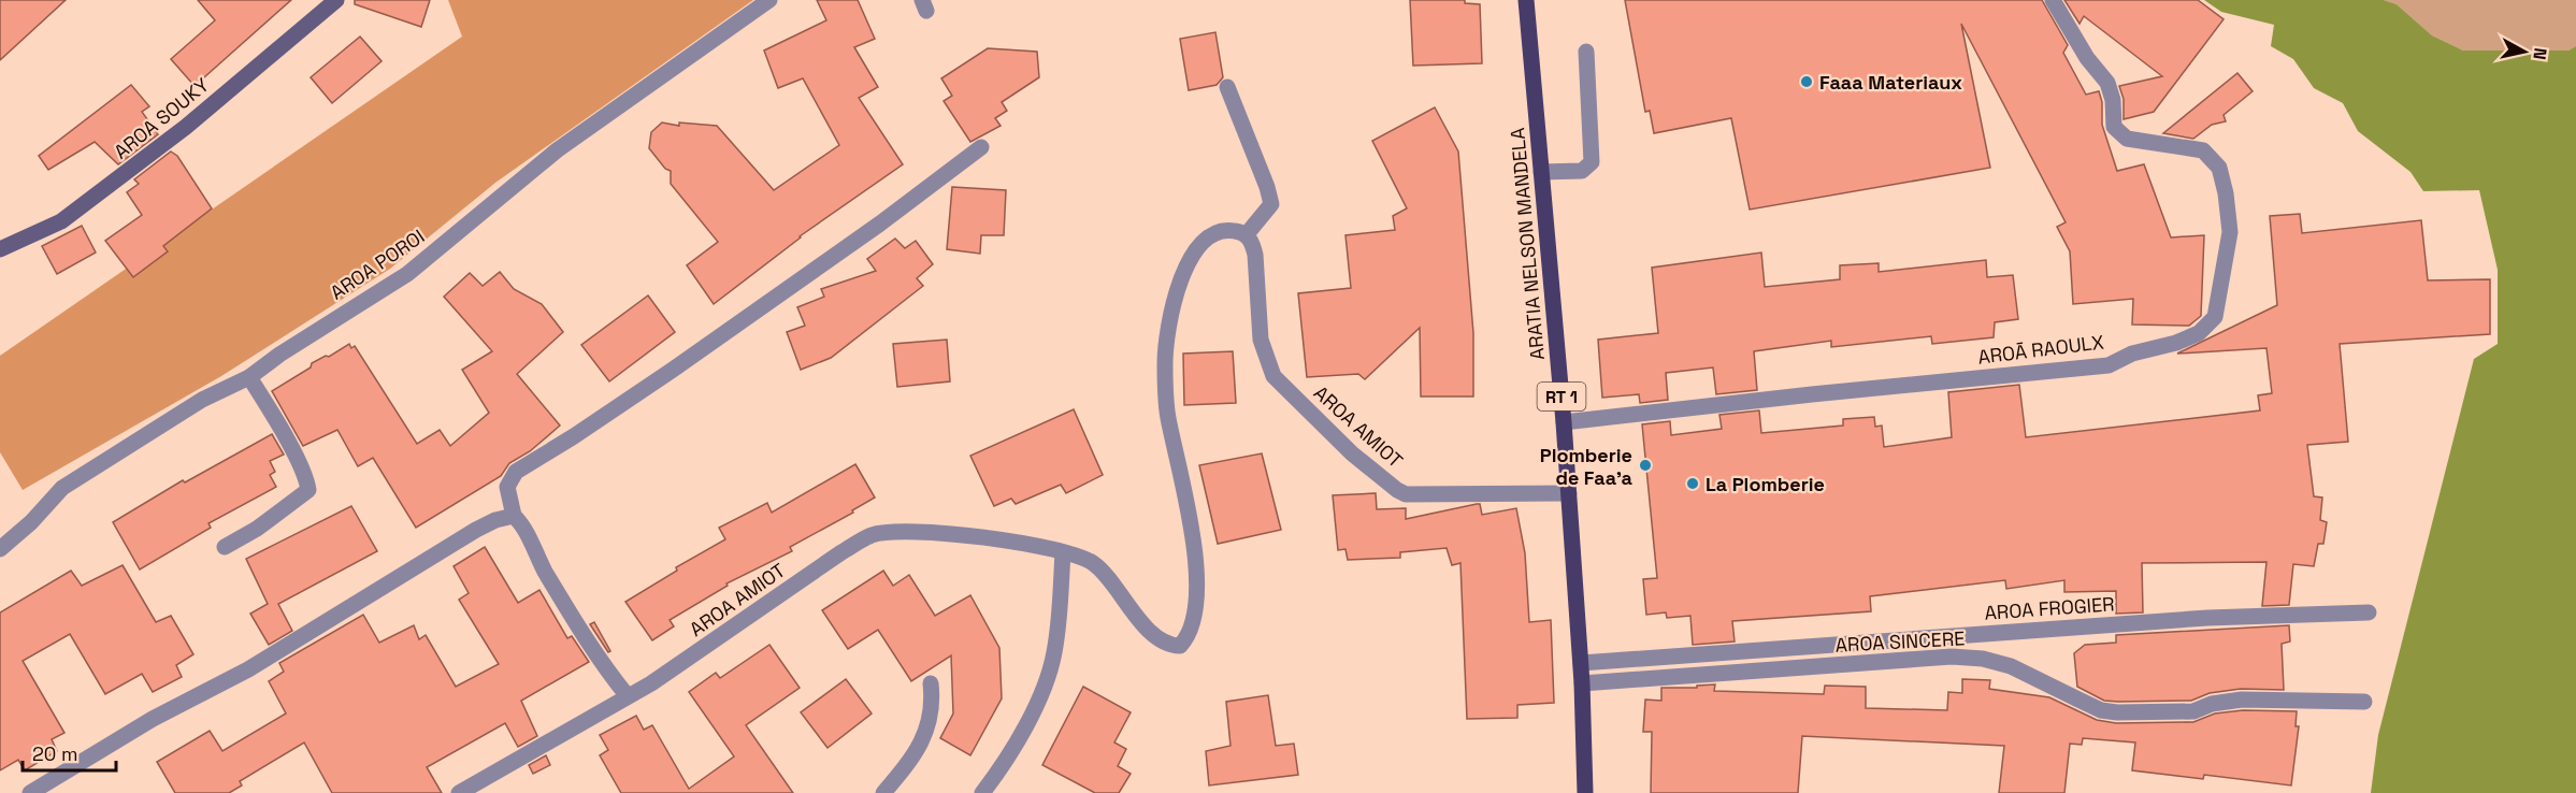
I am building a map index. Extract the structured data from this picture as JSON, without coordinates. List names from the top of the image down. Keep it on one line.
{"streets":{"main road":["ARATIA NELSON MANDELA","RT 1"],"street":["AROA SOUKY","AROA POROI","AROĀ RAOULX","AROA AMIOT","AROA FROGIER","AROA SINCERE"]},"crossings":[["ARATIA NELSON MANDELA","AROĀ RAOULX"],["ARATIA NELSON MANDELA","AROA AMIOT"],["ARATIA NELSON MANDELA","AROA FROGIER"],["ARATIA NELSON MANDELA","AROA SINCERE"]],"places":["Faaa Materiaux","Plomberie de Faa'a","La Plomberie"],"scale_bar":"20 m","north":"right"}
